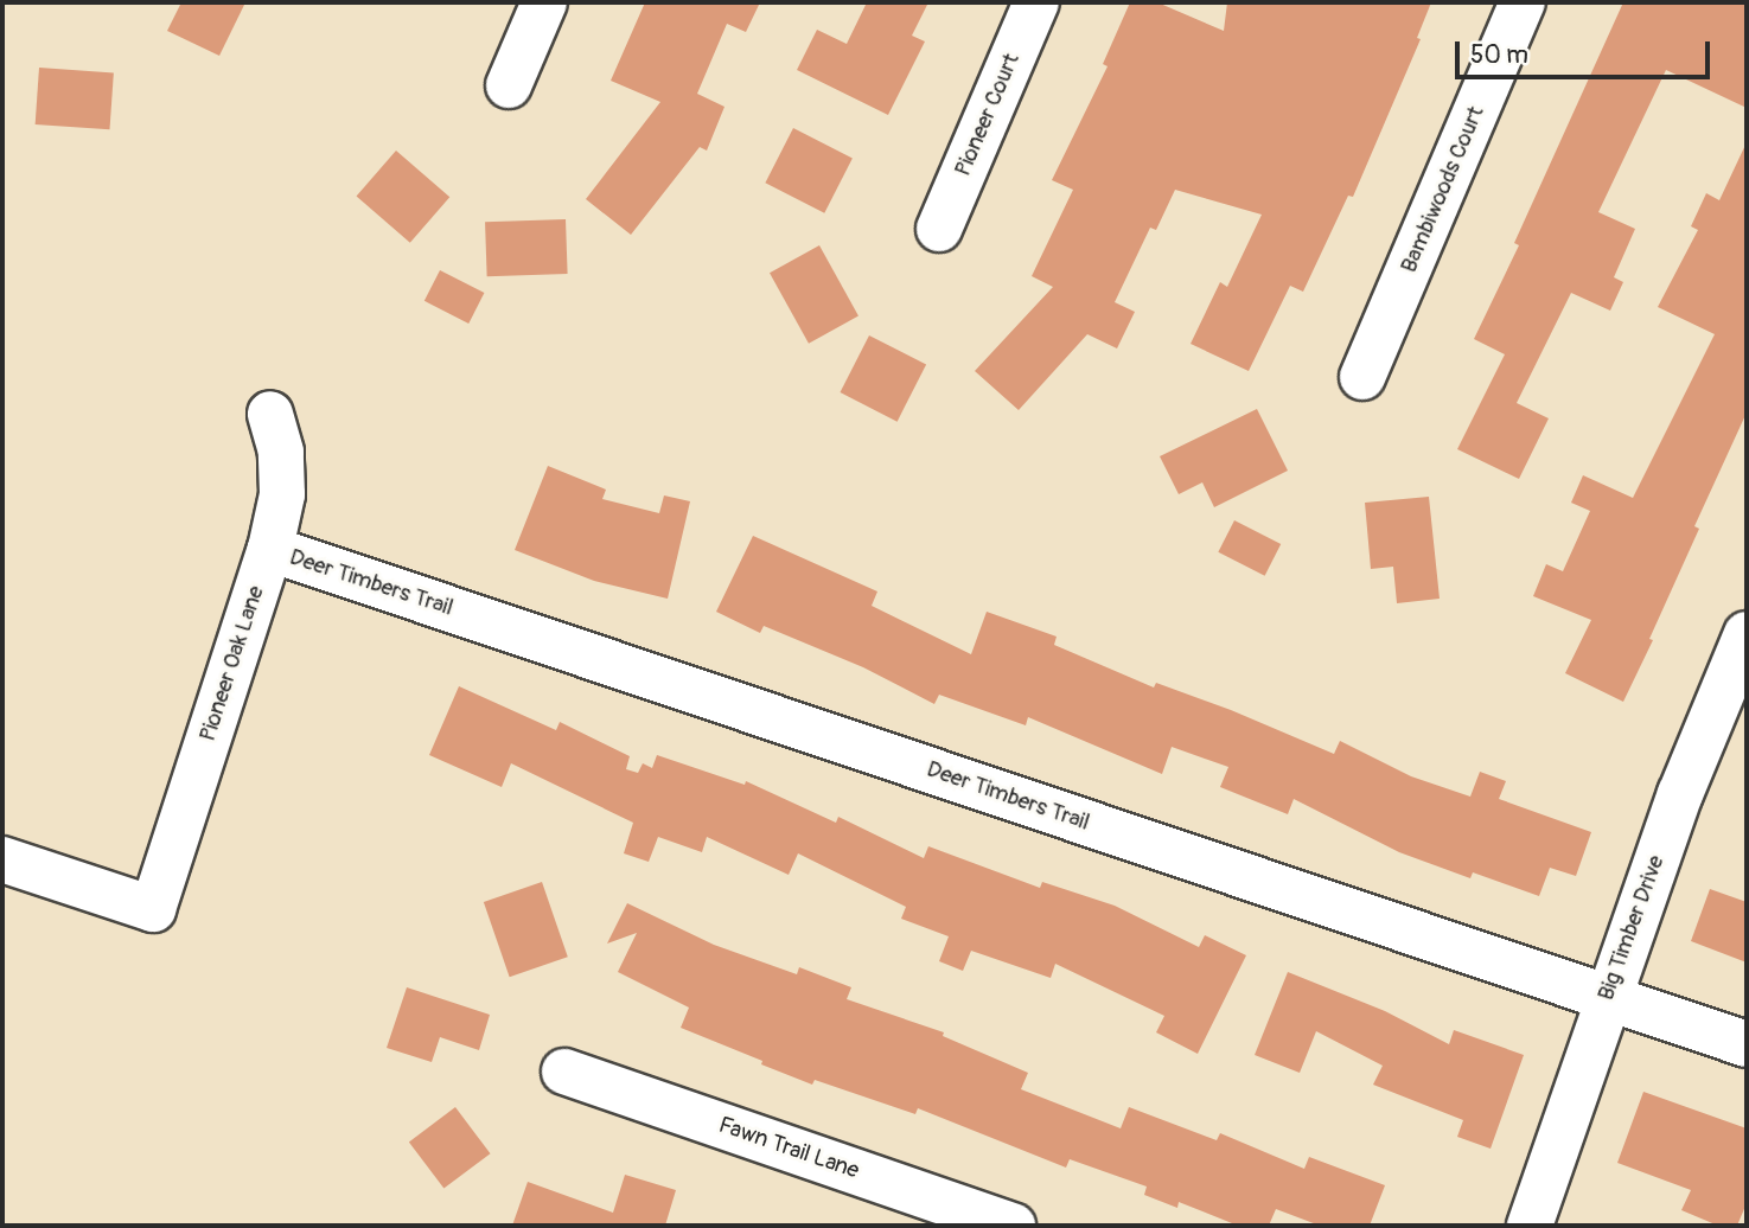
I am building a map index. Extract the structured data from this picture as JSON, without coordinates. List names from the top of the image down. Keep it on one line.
{"streets":{"street":["Pioneer Court","Bambiwoods Court","Deer Timbers Trail","Pioneer Oak Lane","Big Timber Drive","Fawn Trail Lane"]},"crossings":[["Deer Timbers Trail","Pioneer Oak Lane"],["Deer Timbers Trail","Big Timber Drive"]],"scale_bar":"50 m"}
